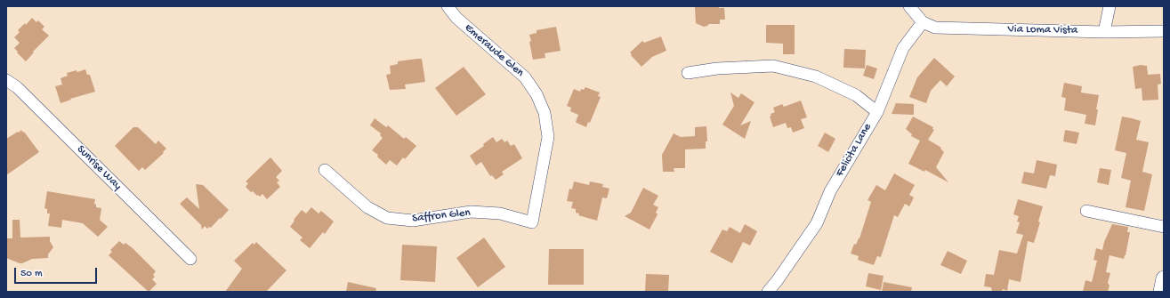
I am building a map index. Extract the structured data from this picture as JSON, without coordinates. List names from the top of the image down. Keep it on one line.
{"streets":{"street":["Via Loma Vista","Emeraude Glen","Felicita Lane","Sunrise Way","Saffron Glen"]},"crossings":[["Via Loma Vista","Felicita Lane"],["Emeraude Glen","Saffron Glen"]],"scale_bar":"50 m"}
